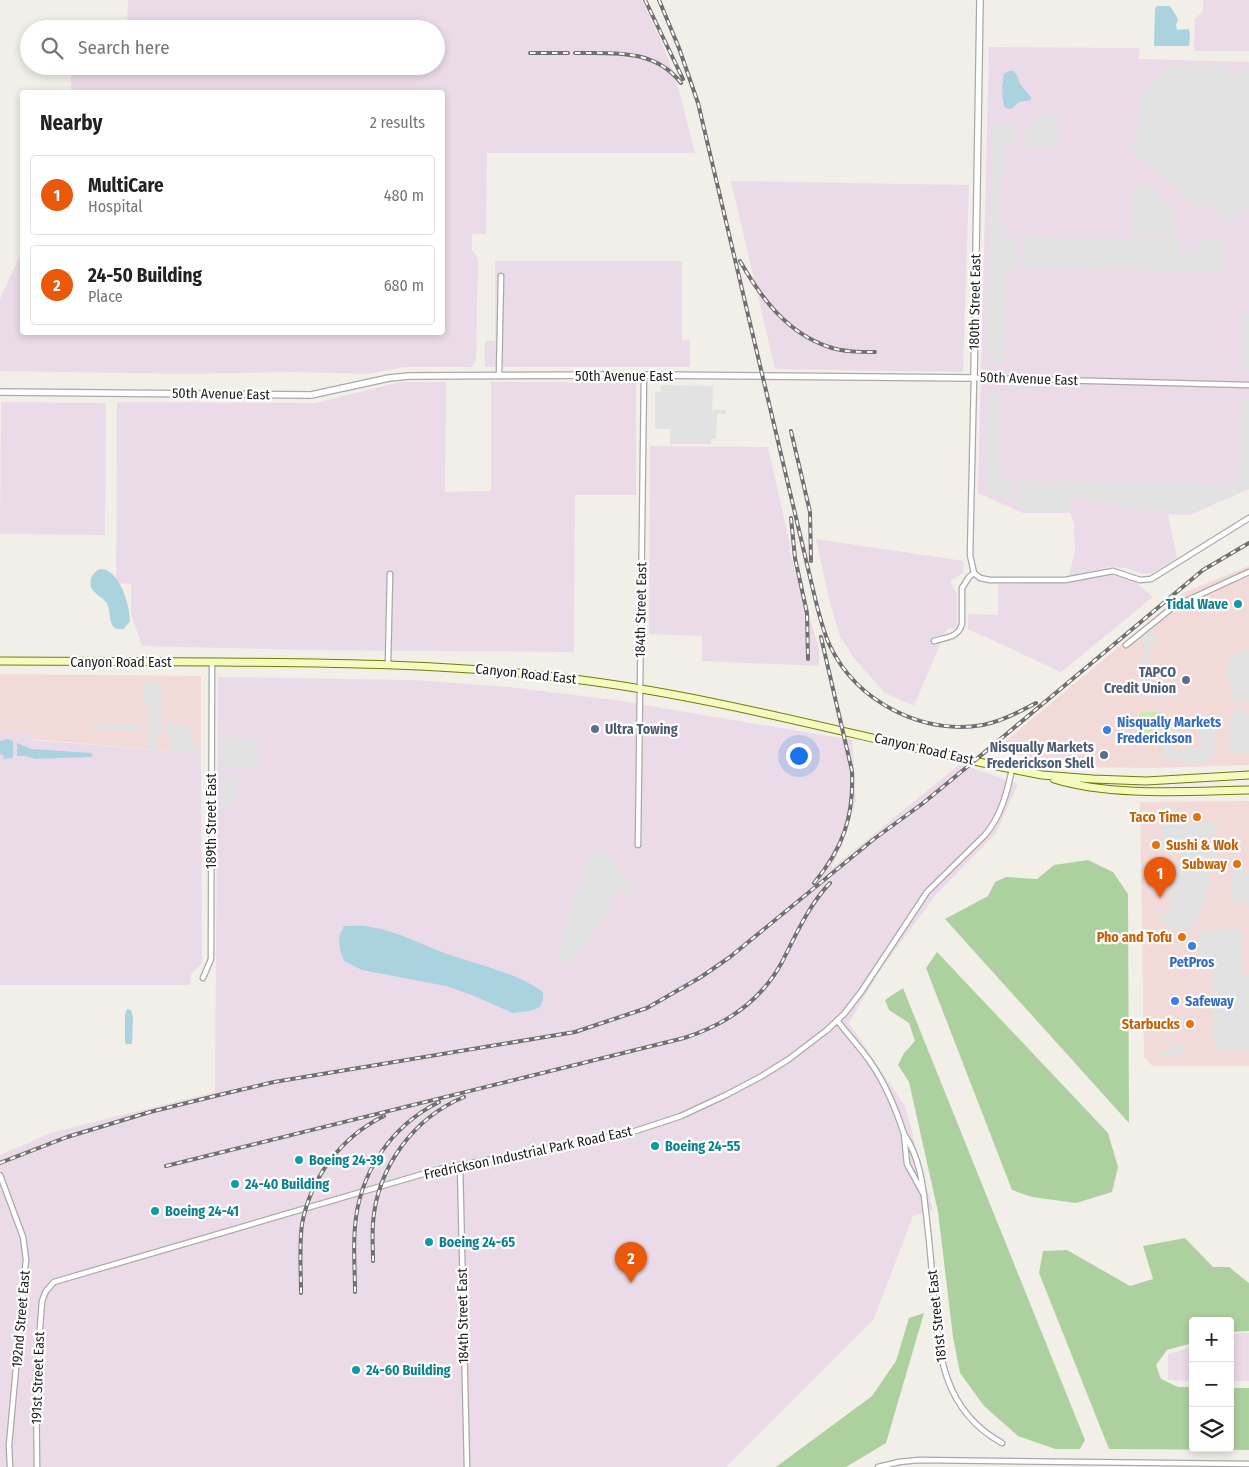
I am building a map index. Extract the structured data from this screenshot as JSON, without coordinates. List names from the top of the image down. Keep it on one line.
{"streets":{"main road":["Canyon Road East"],"street":["180th Street East","50th Avenue East","184th Street East","189th Street East","Fredrickson Industrial Park Road East","181st Street East","192nd Street East","191st Street East"]},"crossings":[["180th Street East","50th Avenue East"],["50th Avenue East","184th Street East"],["184th Street East","Canyon Road East"],["184th Street East","Fredrickson Industrial Park Road East"],["Canyon Road East","189th Street East"],["Canyon Road East","Fredrickson Industrial Park Road East"],["Fredrickson Industrial Park Road East","181st Street East"],["Fredrickson Industrial Park Road East","191st Street East"]],"places":["Tidal Wave","TAPCO Credit Union","Ultra Towing","Nisqually Markets Frederickson","Nisqually Markets Frederickson Shell","Taco Time","Sushi & Wok","Subway","Pho and Tofu","PetPros","Safeway","Starbucks","Boeing 24-55","Boeing 24-39","24-40 Building","Boeing 24-41","Boeing 24-65","24-60 Building"],"page":{"search":"Search here","heading":["Nearby","2 results"],"list":[{"mark":"1","name":"MultiCare","note":"Hospital","value":"480 m"},{"mark":"2","name":"24-50 Building","note":"Place","value":"680 m"}],"pins":["1","2"],"map_buttons":["+","−"]}}
